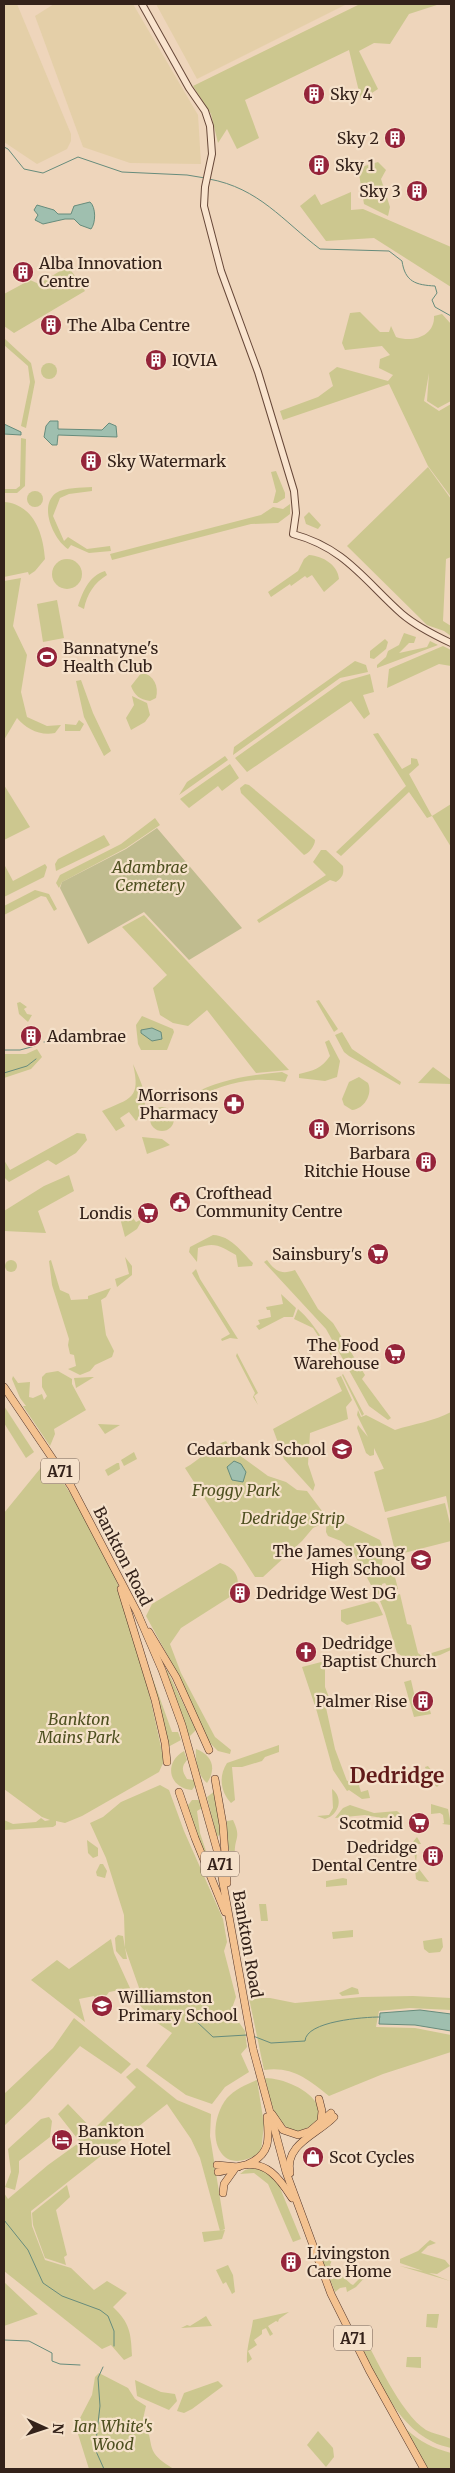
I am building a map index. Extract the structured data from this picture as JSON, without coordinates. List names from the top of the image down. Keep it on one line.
{"streets":{"main road":["A71","Bankton Road"]},"districts":["Dedridge"],"parks":["Adambrae Cemetery","Froggy Park","Dedridge Strip","Bankton Mains Park","Ian White's Wood"],"places":{"building":["Sky 4","Sky 2","Sky 1","Sky 3","Alba Innovation Centre","The Alba Centre","IQVIA","Sky Watermark","Adambrae","Morrisons","Barbara Ritchie House","Dedridge West DG","Palmer Rise","Dedridge Dental Centre","Livingston Care Home"],"sports":["Bannatyne's Health Club"],"pharmacy":["Morrisons Pharmacy"],"public building":["Crofthead Community Centre"],"supermarket":["Londis","Sainsbury's","The Food Warehouse","Scotmid"],"school or university":["Cedarbank School","The James Young High School","Williamston Primary School"],"church":["Dedridge Baptist Church"],"hotel":["Bankton House Hotel"],"shop":["Scot Cycles"]},"north":"right"}
